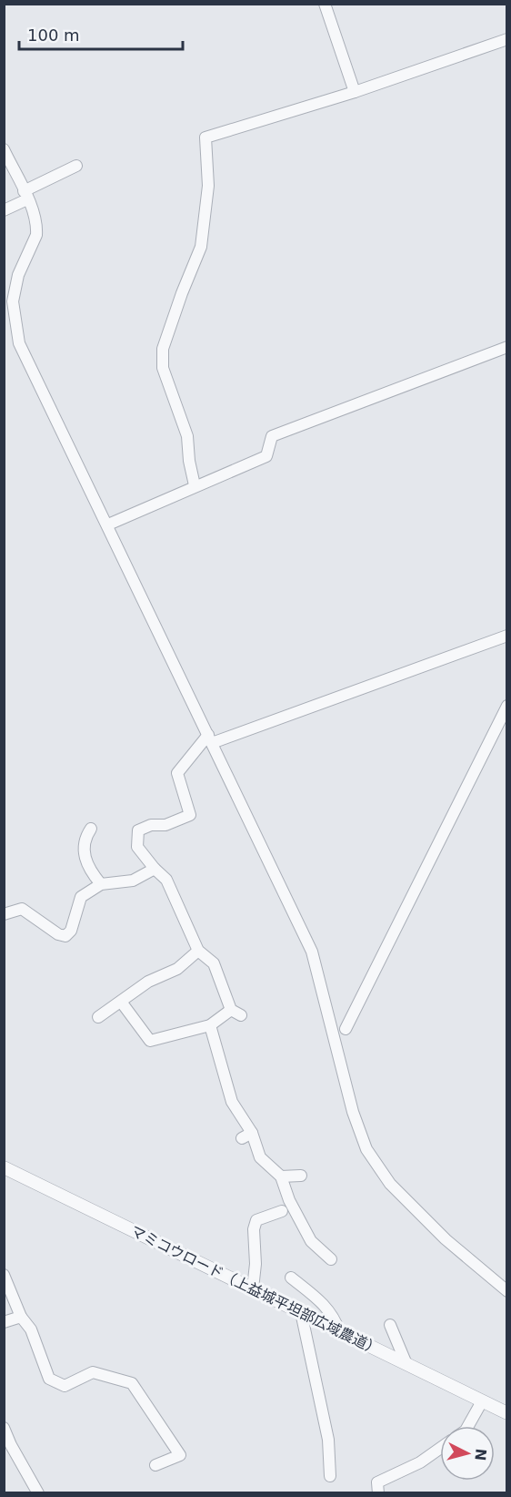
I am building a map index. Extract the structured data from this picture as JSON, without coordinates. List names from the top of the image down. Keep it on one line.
{"streets":{"street":["マミコウロード（上益城平坦部広域農道）"]},"scale_bar":"100 m","north":"right"}
